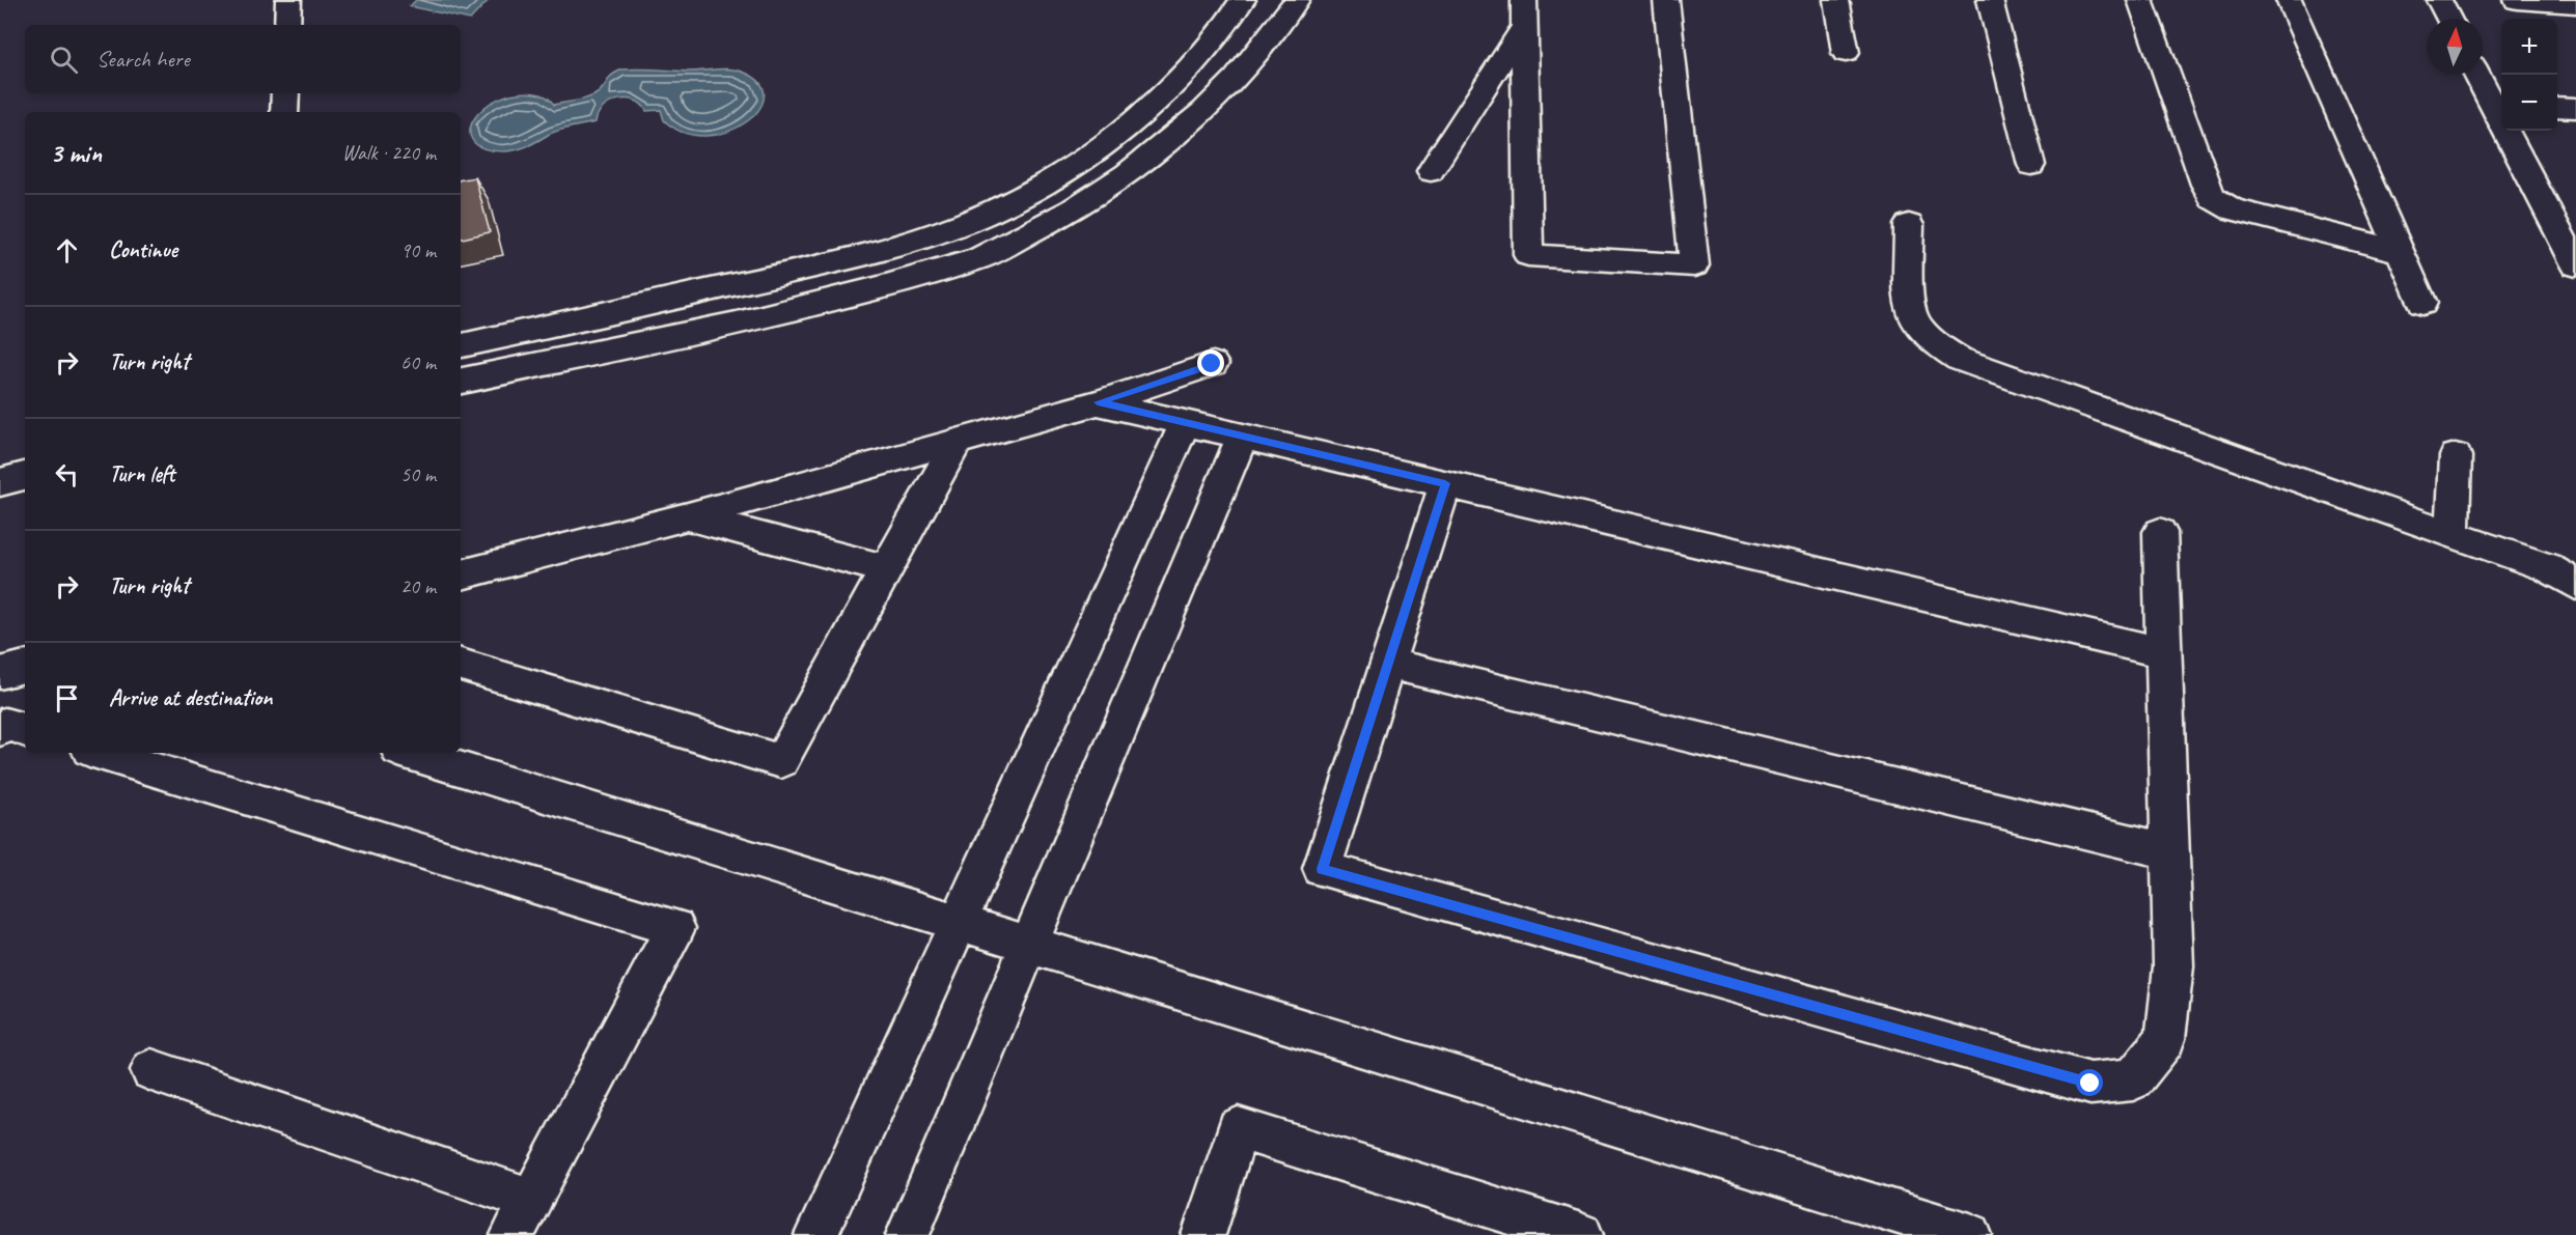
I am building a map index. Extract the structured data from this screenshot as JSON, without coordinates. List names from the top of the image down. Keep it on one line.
{"north":"top","page":{"map_buttons":["+","−"],"search":"Search here","heading":["3 min","Walk · 220 m"],"list":[["Continue","90 m"],["Turn right","60 m"],["Turn left","50 m"],["Turn right","20 m"],"Arrive at destination"]}}
